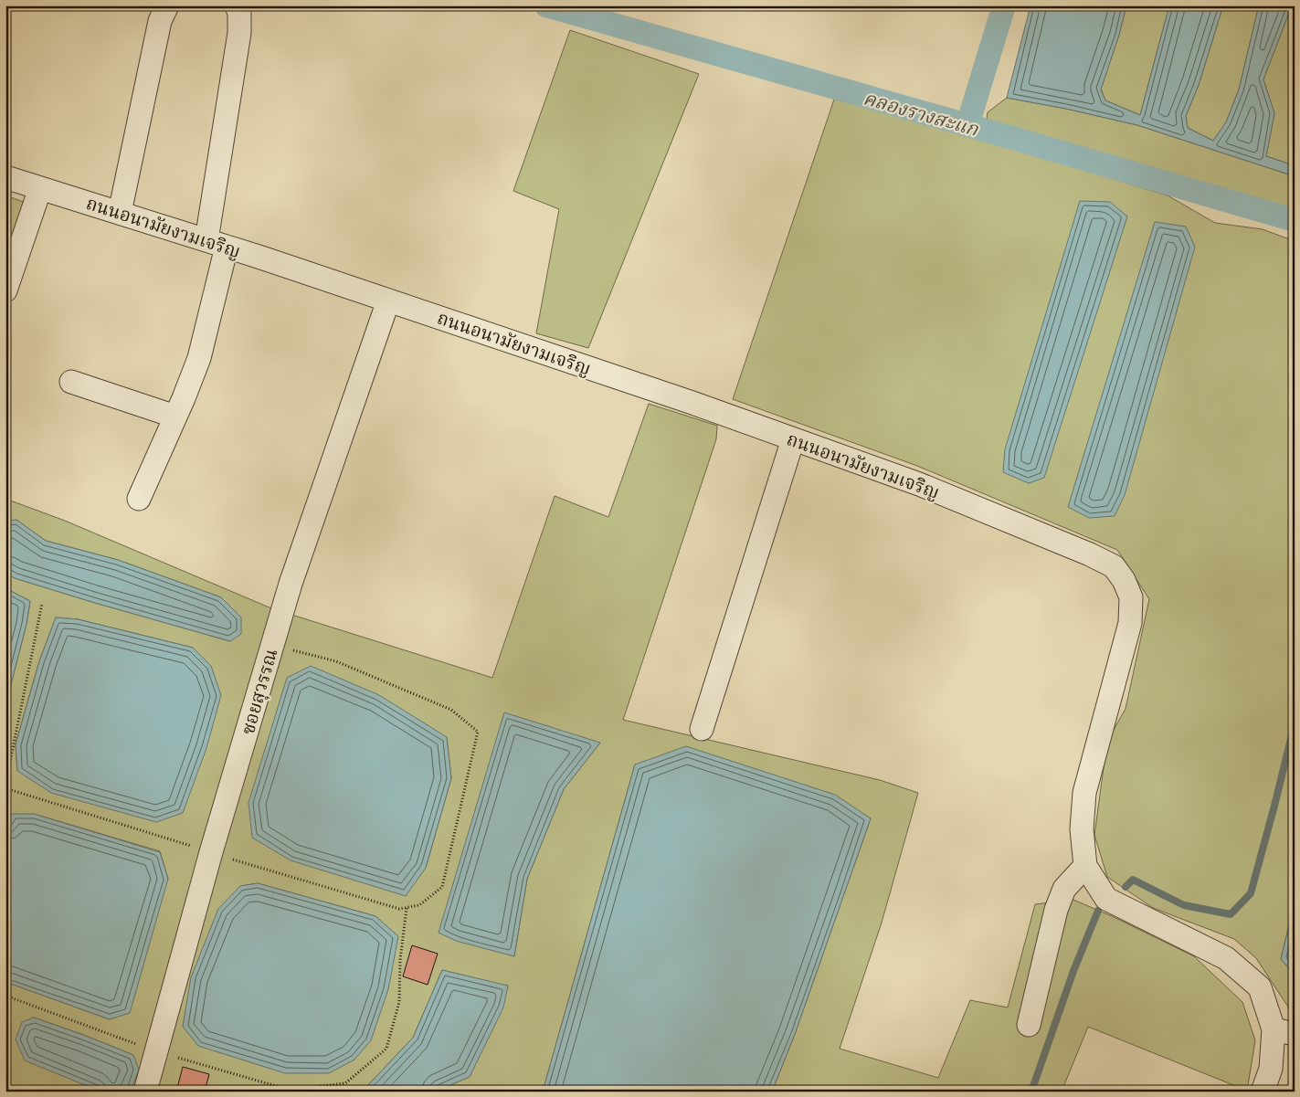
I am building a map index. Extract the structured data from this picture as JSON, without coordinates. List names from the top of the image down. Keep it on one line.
{"streets":{"street":["ถนนอนามัยงามเจริญ","ซอยสุวรรณ"]},"crossings":[["ถนนอนามัยงามเจริญ","ซอยสุวรรณ"]],"water":["คลองรางสะแก"]}
